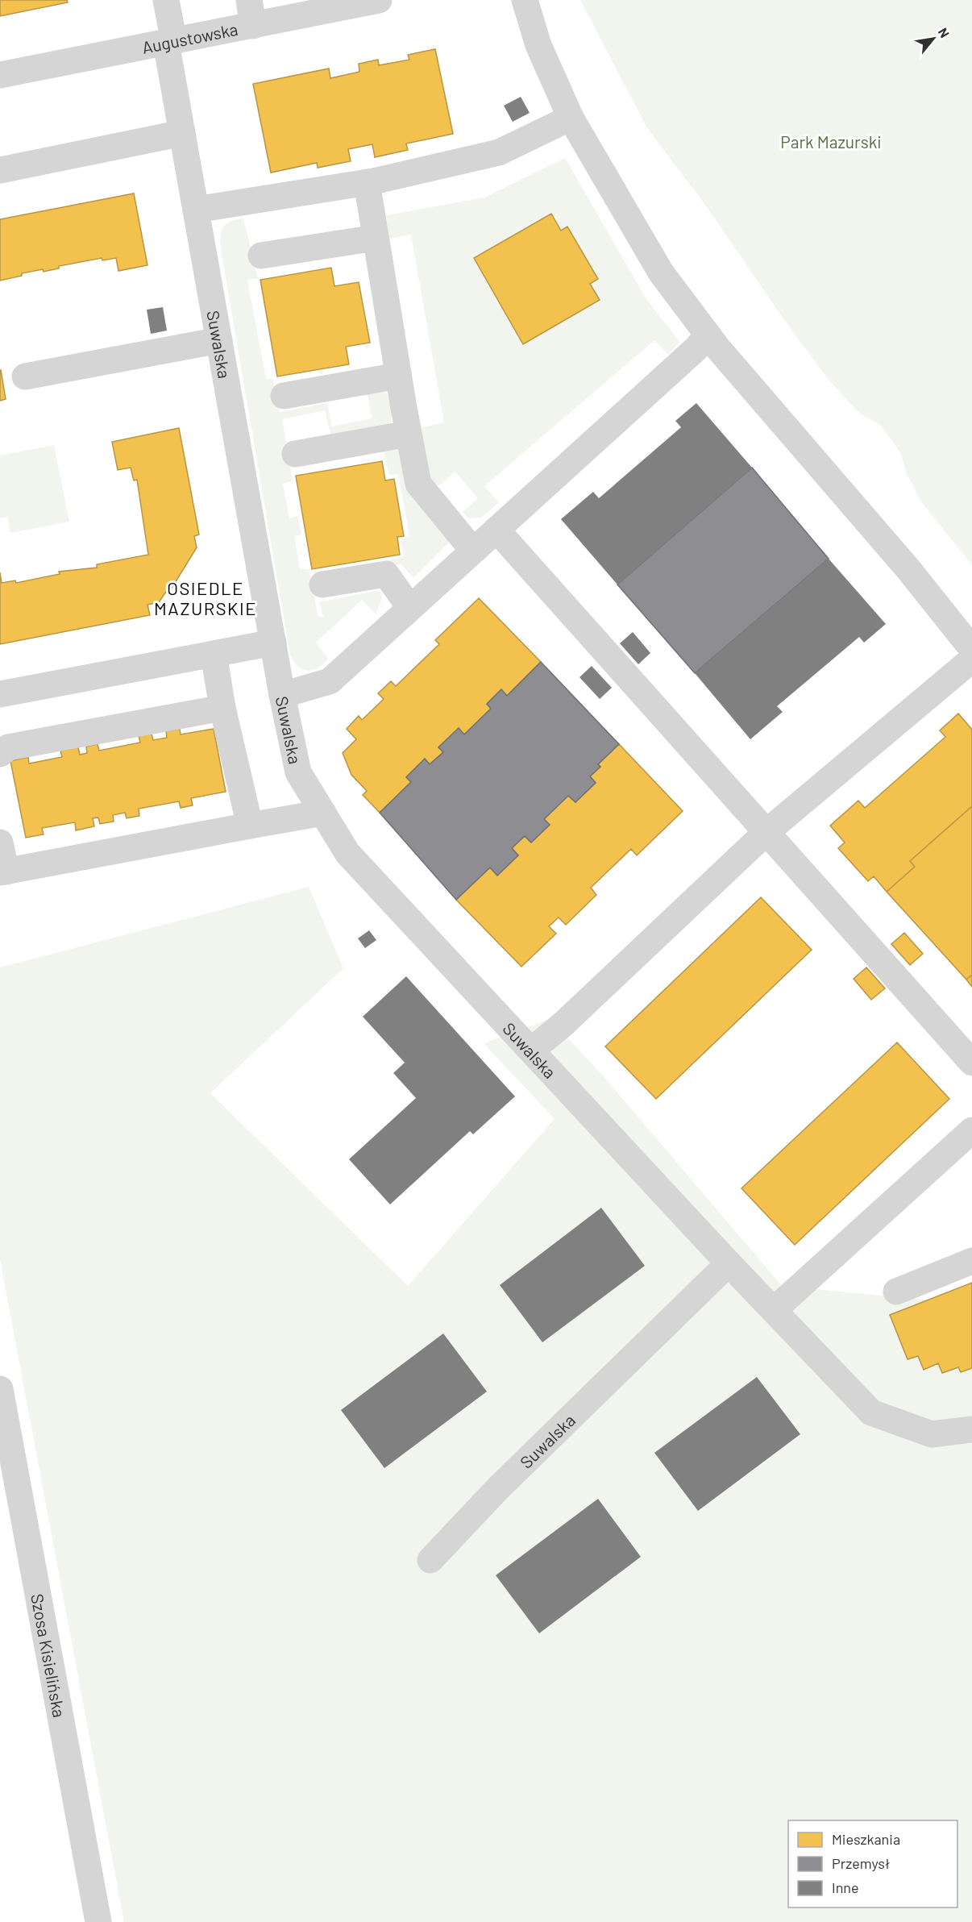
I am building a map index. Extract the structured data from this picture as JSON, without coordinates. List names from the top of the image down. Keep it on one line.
{"streets":{"street":["Augustowska","Suwalska","Szosa Kisielińska"]},"crossings":[["Augustowska","Suwalska"]],"districts":["OSIEDLE MAZURSKIE"],"parks":["Park Mazurski"],"legend":["Mieszkania","Przemysł","Inne"],"north":"top right"}
